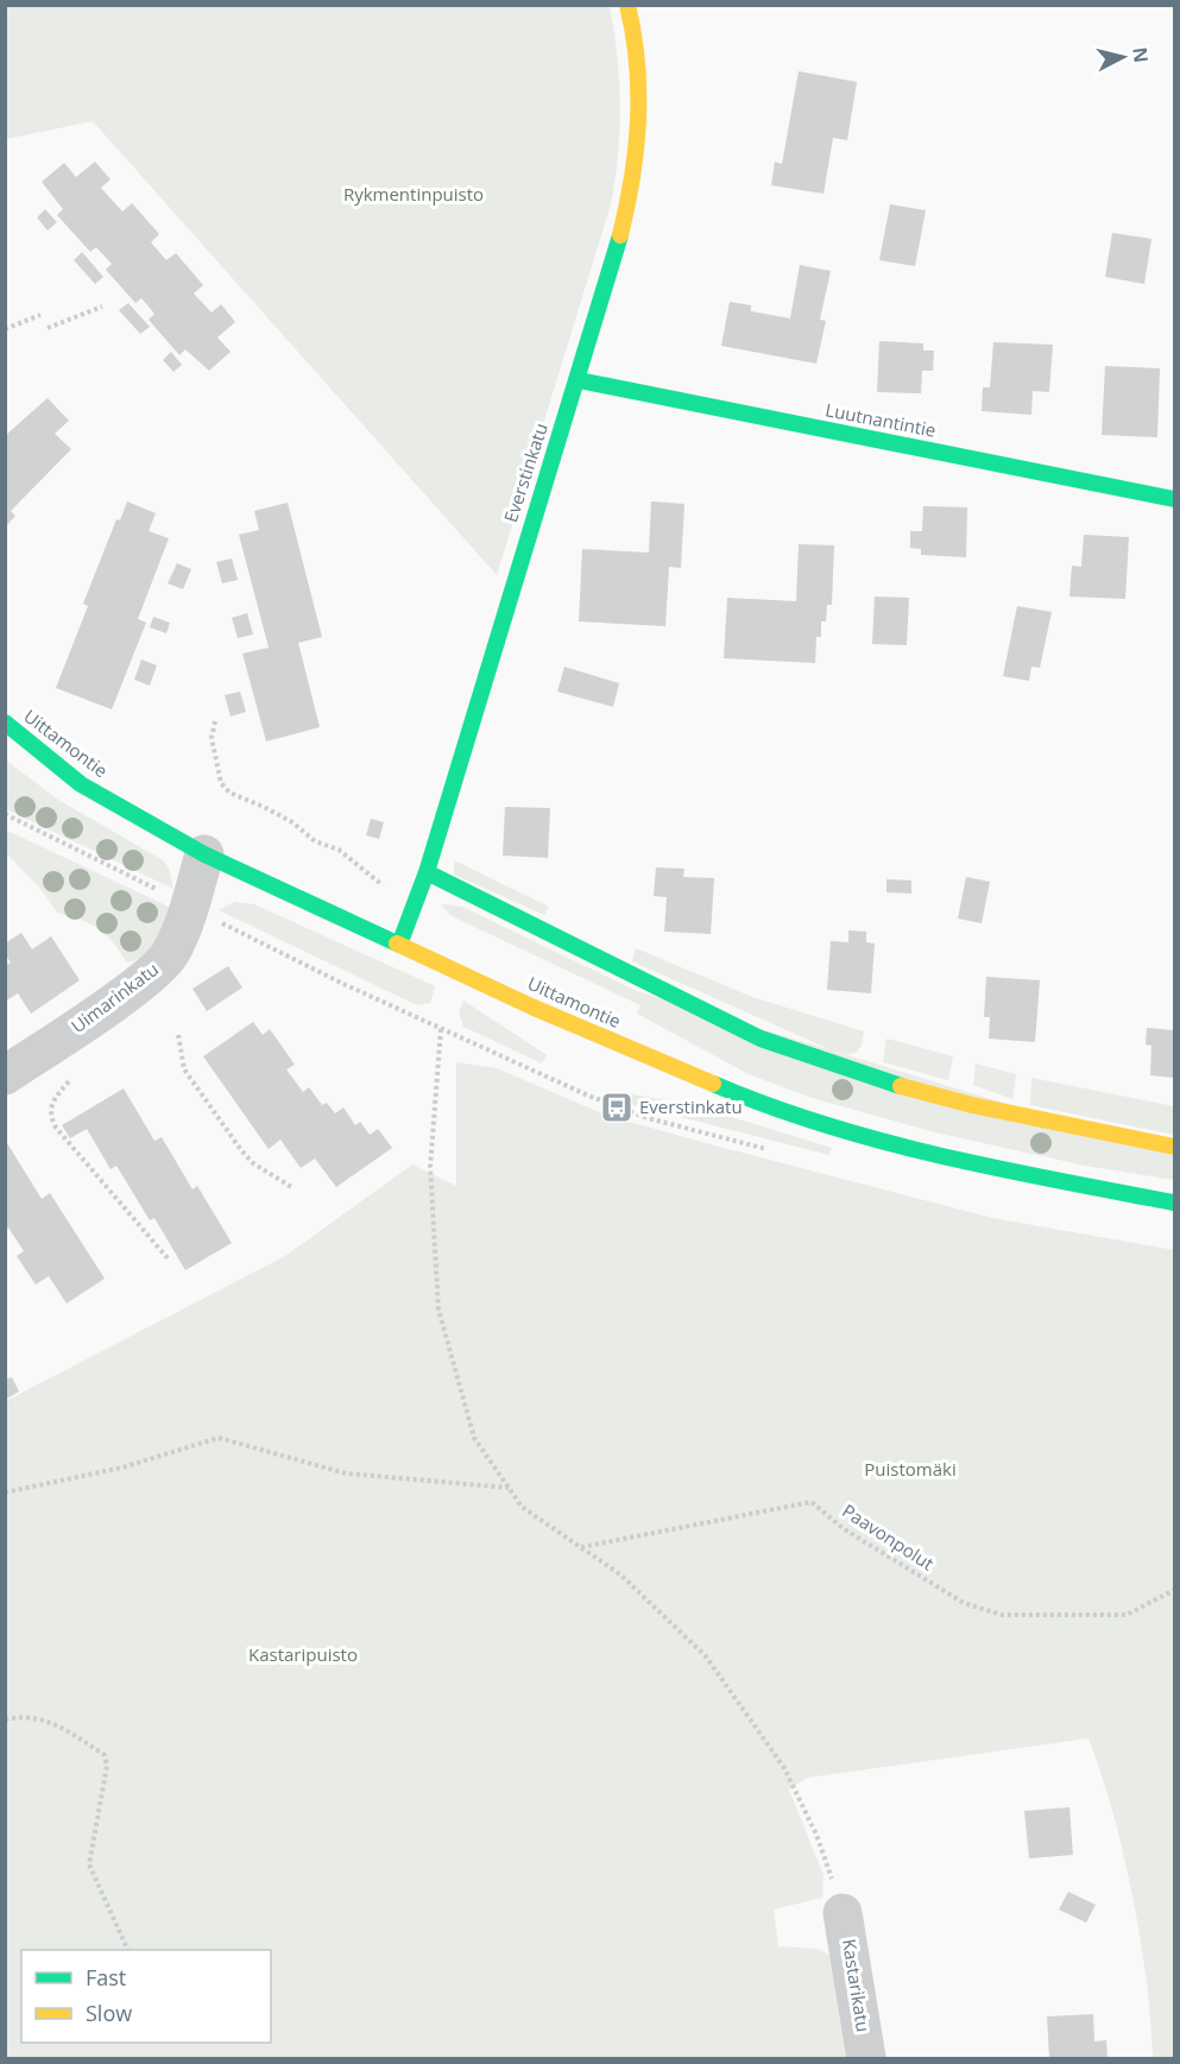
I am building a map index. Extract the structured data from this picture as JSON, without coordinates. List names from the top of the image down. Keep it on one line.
{"streets":{"street":["Luutnantintie","Everstinkatu","Uittamontie","Uimarinkatu","Kastarikatu"],"path":["Paavonpolut"]},"crossings":[["Luutnantintie","Everstinkatu"],["Everstinkatu","Uittamontie"],["Uittamontie","Uimarinkatu"]],"parks":["Rykmentinpuisto","Puistomäki","Kastaripuisto"],"places":{"bus stop":["Everstinkatu"]},"legend":["Fast","Slow"],"north":"right"}
